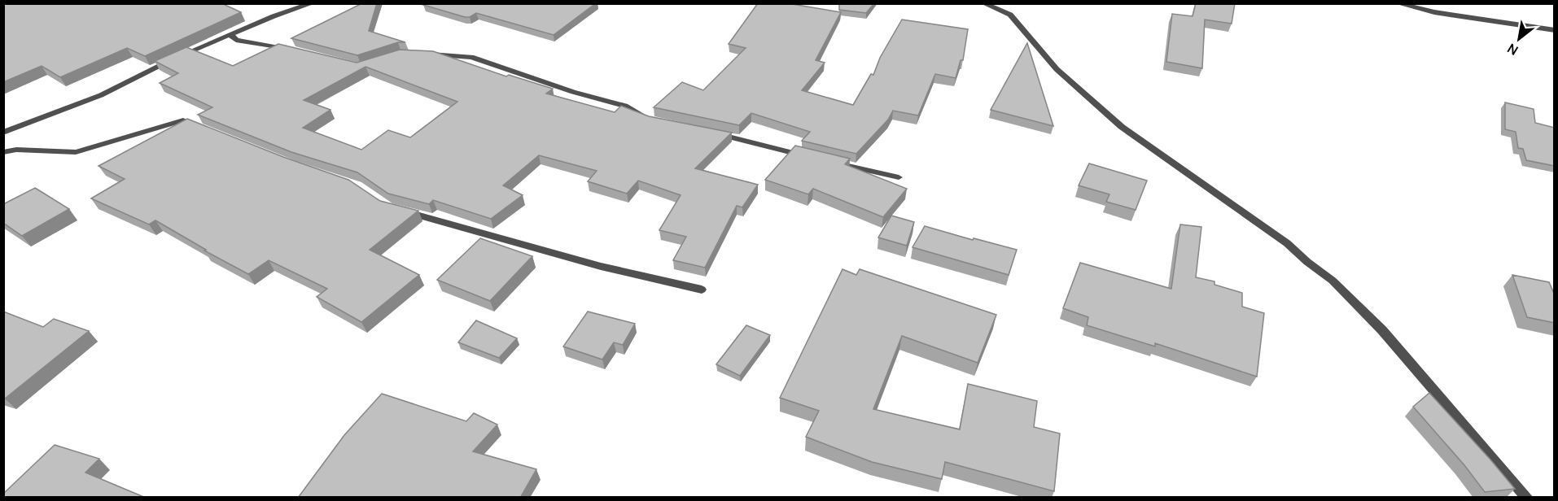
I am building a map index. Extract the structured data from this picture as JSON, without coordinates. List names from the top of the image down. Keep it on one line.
{"north":"bottom left"}
